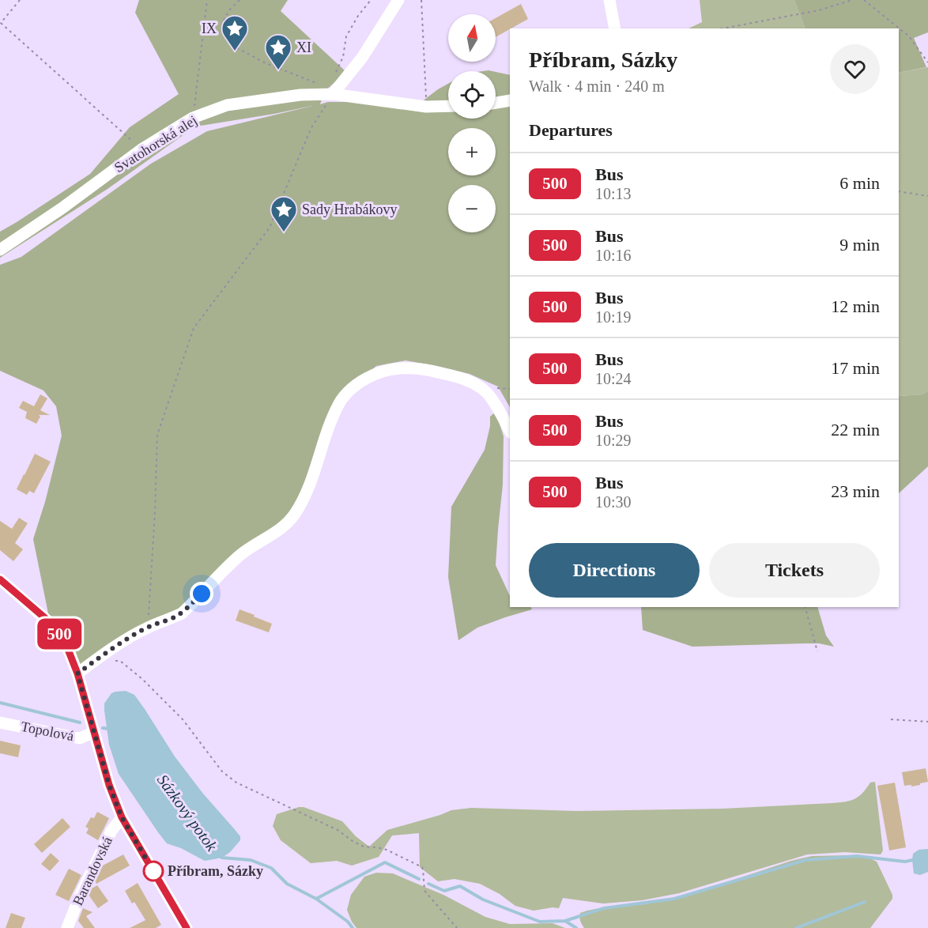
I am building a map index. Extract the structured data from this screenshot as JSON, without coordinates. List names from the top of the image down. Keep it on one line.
{"streets":{"street":["Svatohorská alej","Topolová","Barandovská"]},"water":["Sázkový potok"],"places":{"place":["IX","XI","Sady Hrabákovy"],"other":["Příbram, Sázky"]},"lines":["bus line 500"],"north":"top","page":{"on_map":"500","map_buttons":["+","−"],"heading":[["Příbram, Sázky","Walk · 4 min · 240 m"],"Departures"],"list":[{"mark":"500","name":"Bus","note":"10:13","value":"6 min"},{"mark":"500","name":"Bus","note":"10:16","value":"9 min"},{"mark":"500","name":"Bus","note":"10:19","value":"12 min"},{"mark":"500","name":"Bus","note":"10:24","value":"17 min"},{"mark":"500","name":"Bus","note":"10:29","value":"22 min"},{"mark":"500","name":"Bus","note":"10:30","value":"23 min"}],"buttons":["Directions","Tickets"]}}
